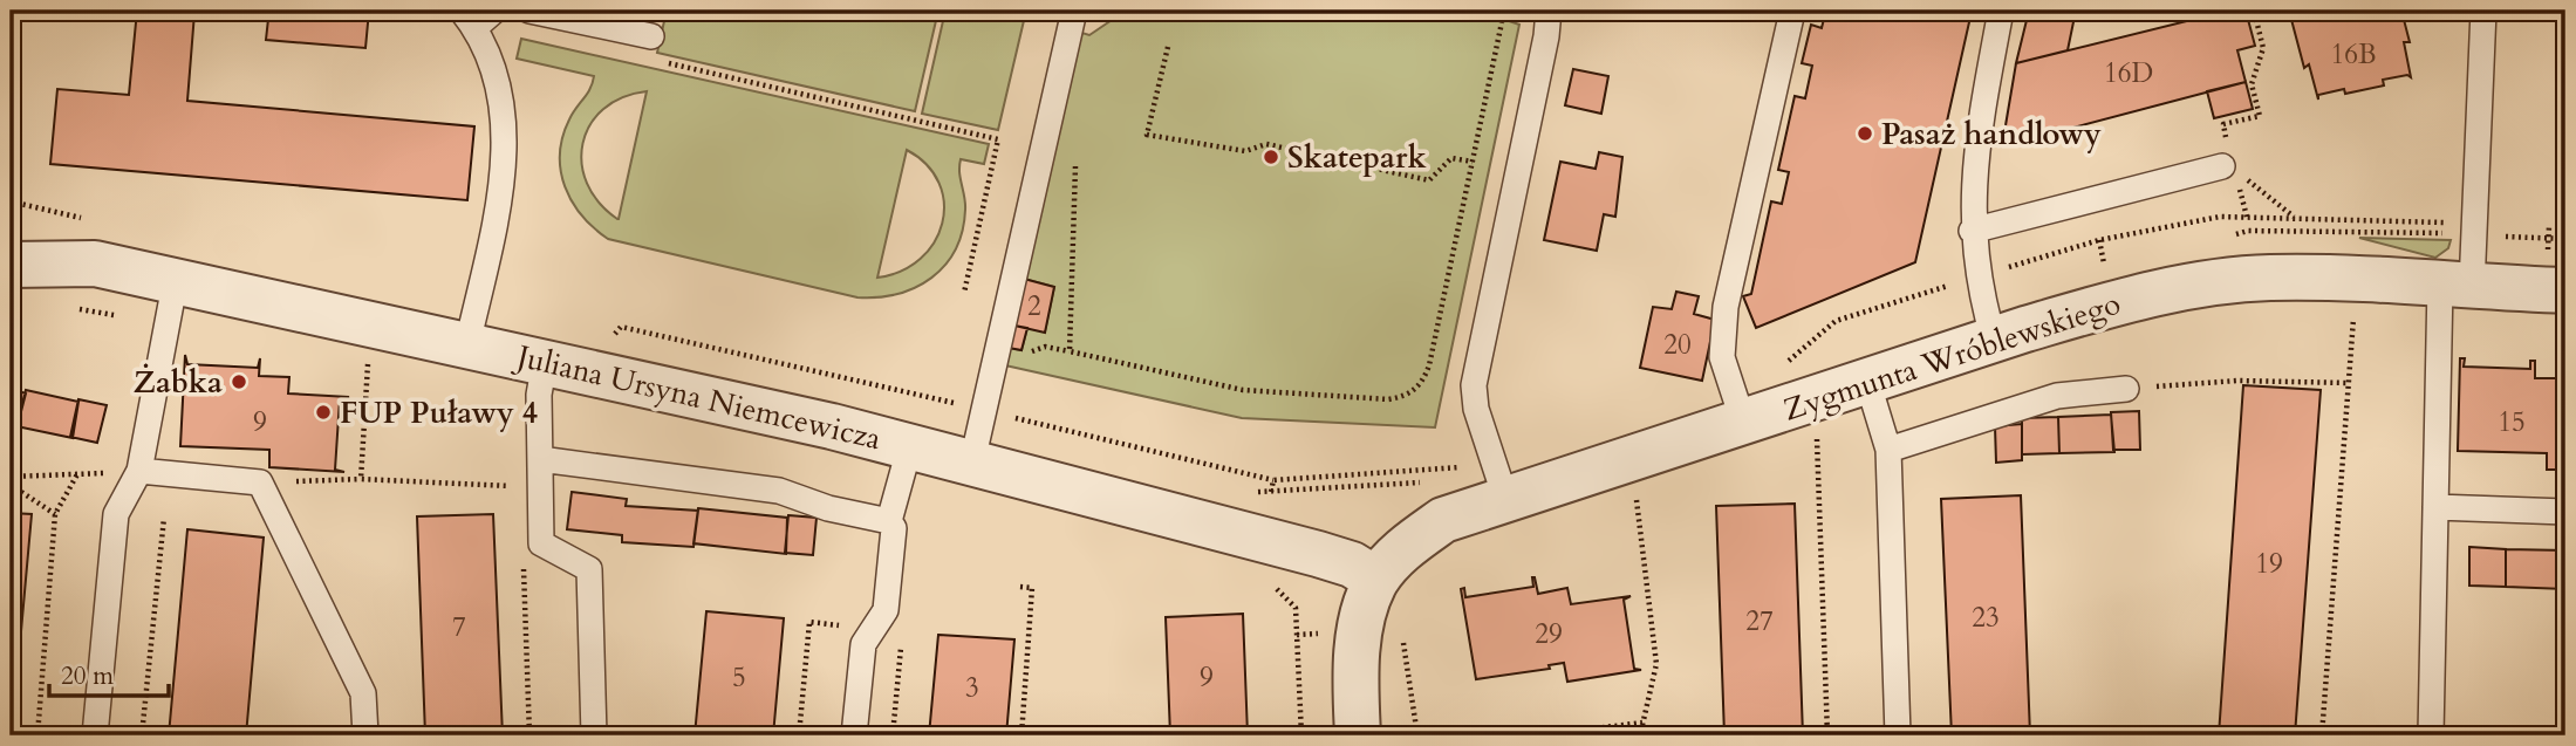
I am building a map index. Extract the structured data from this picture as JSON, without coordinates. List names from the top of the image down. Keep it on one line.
{"streets":{"street":["Zygmunta Wróblewskiego","Juliana Ursyna Niemcewicza"]},"crossings":[["Zygmunta Wróblewskiego","Juliana Ursyna Niemcewicza"]],"places":["Pasaż handlowy","Skatepark","Żabka","FUP Puławy 4"],"house_numbers":["16B","16D","2","20","9","15","19","23","27","7","29","5","9","3"],"scale_bar":"20 m"}
